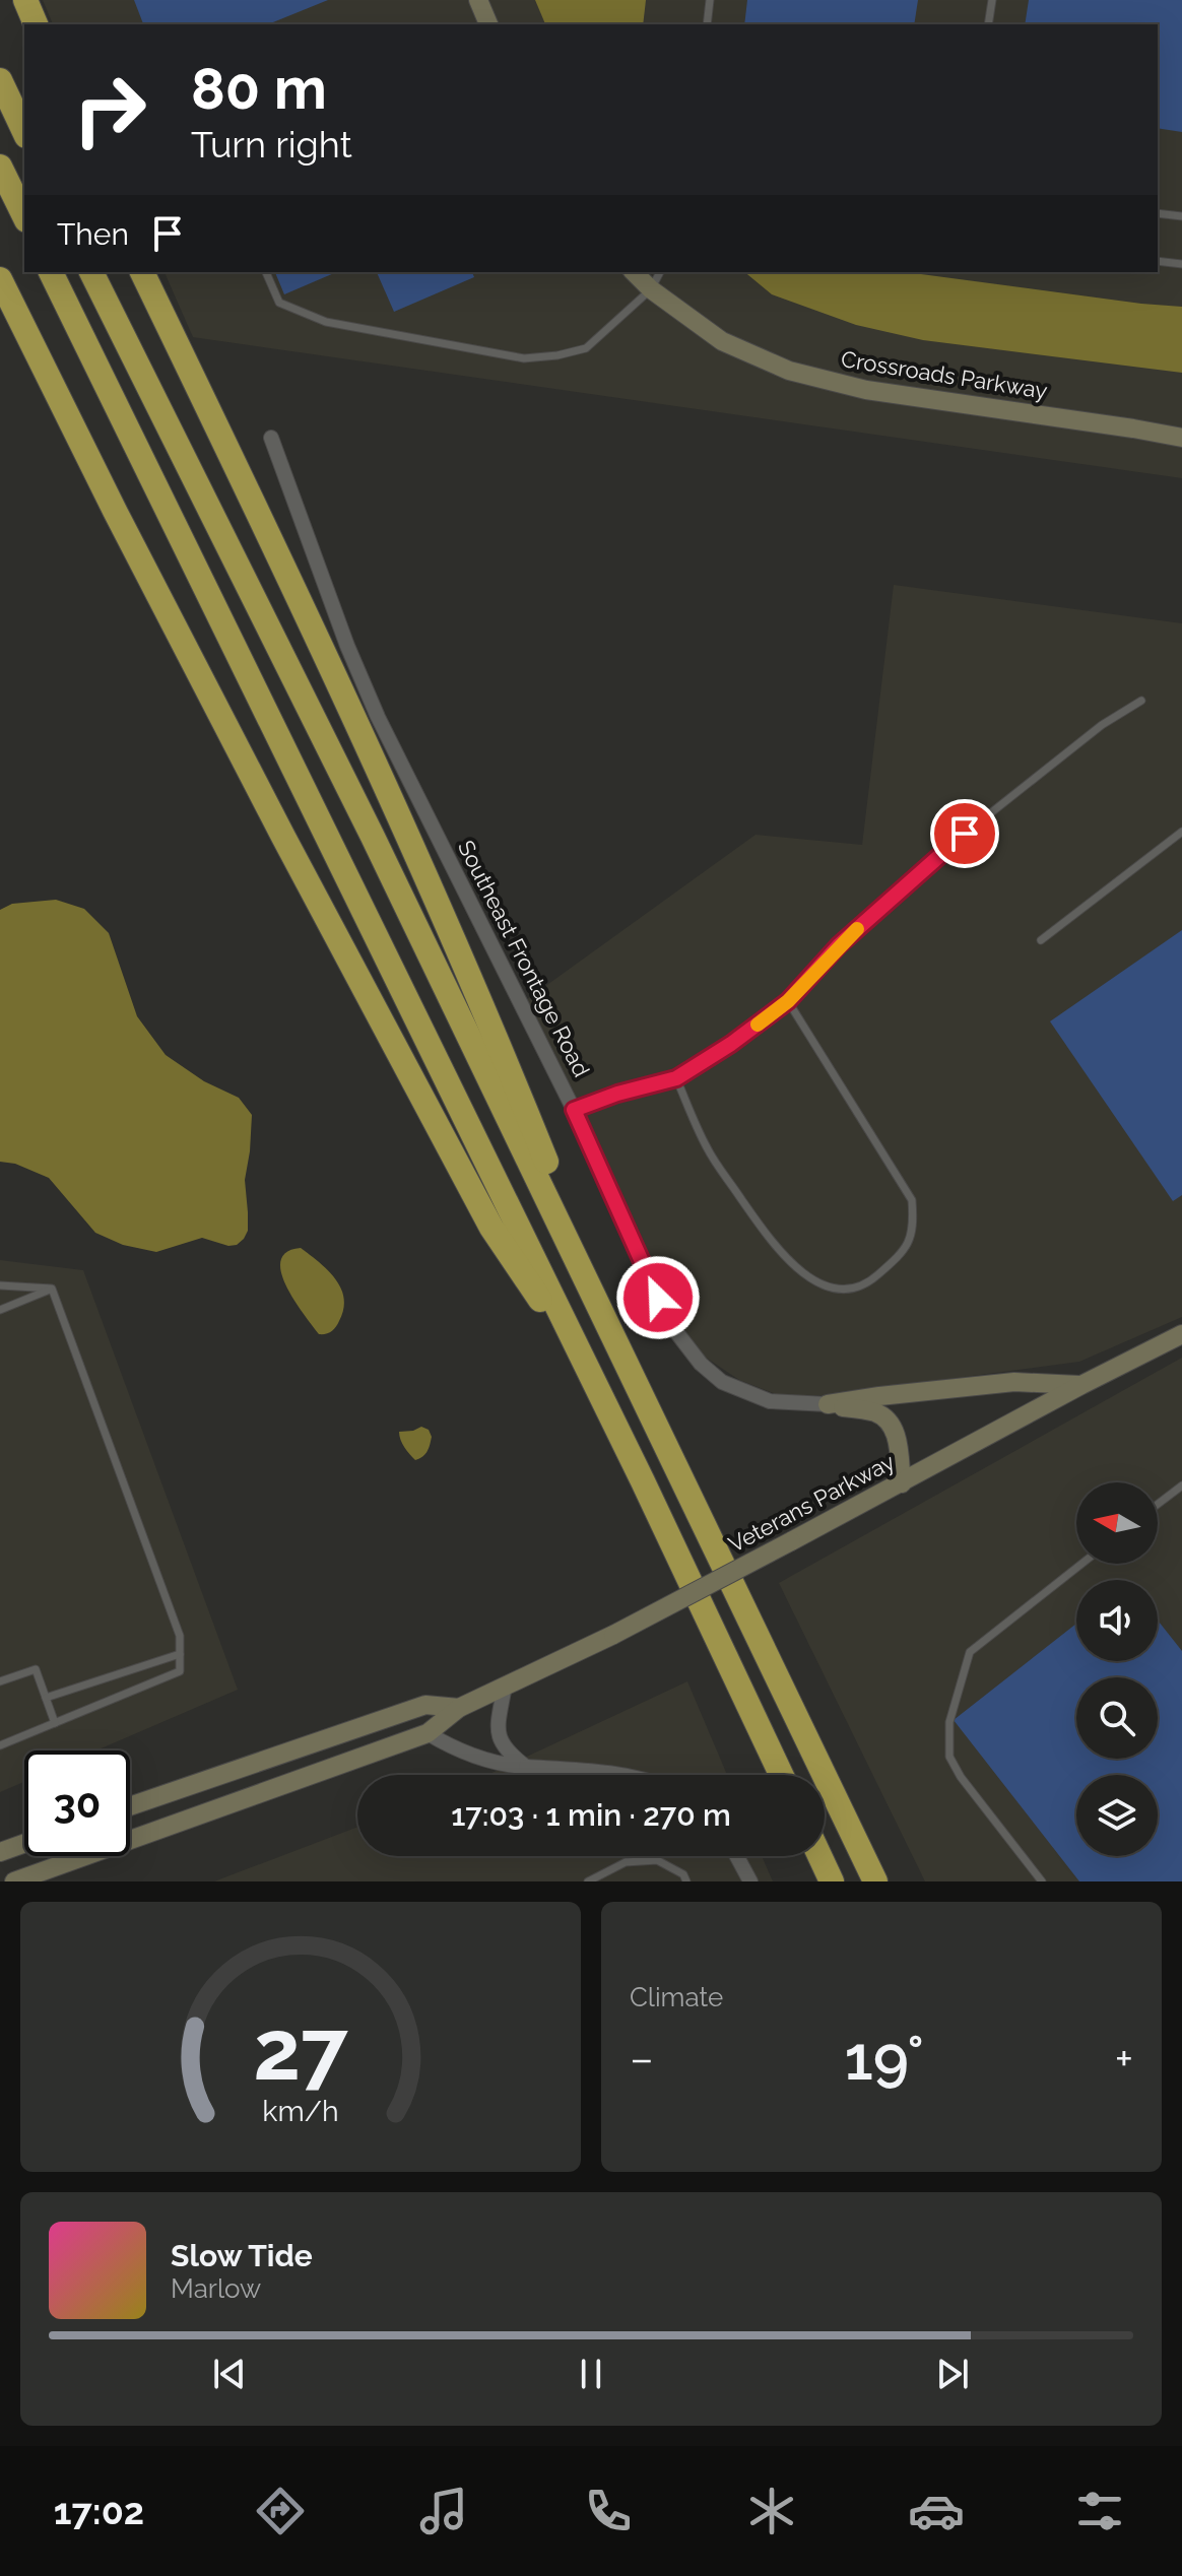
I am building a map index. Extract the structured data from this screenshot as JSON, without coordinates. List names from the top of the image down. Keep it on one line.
{"streets":{"main road":["Crossroads Parkway","Veterans Parkway"],"street":["Southeast Frontage Road"]},"north":"left","page":{"turn":["80 m","Turn right"],"then":"Then","limit":"30","trip":"17:03 · 1 min · 270 m","tile":"Climate","heat":["−","19°","+"],"song":["Slow Tide","Marlow"],"tabs":"17:02","gauge":["27","km/h"]}}
